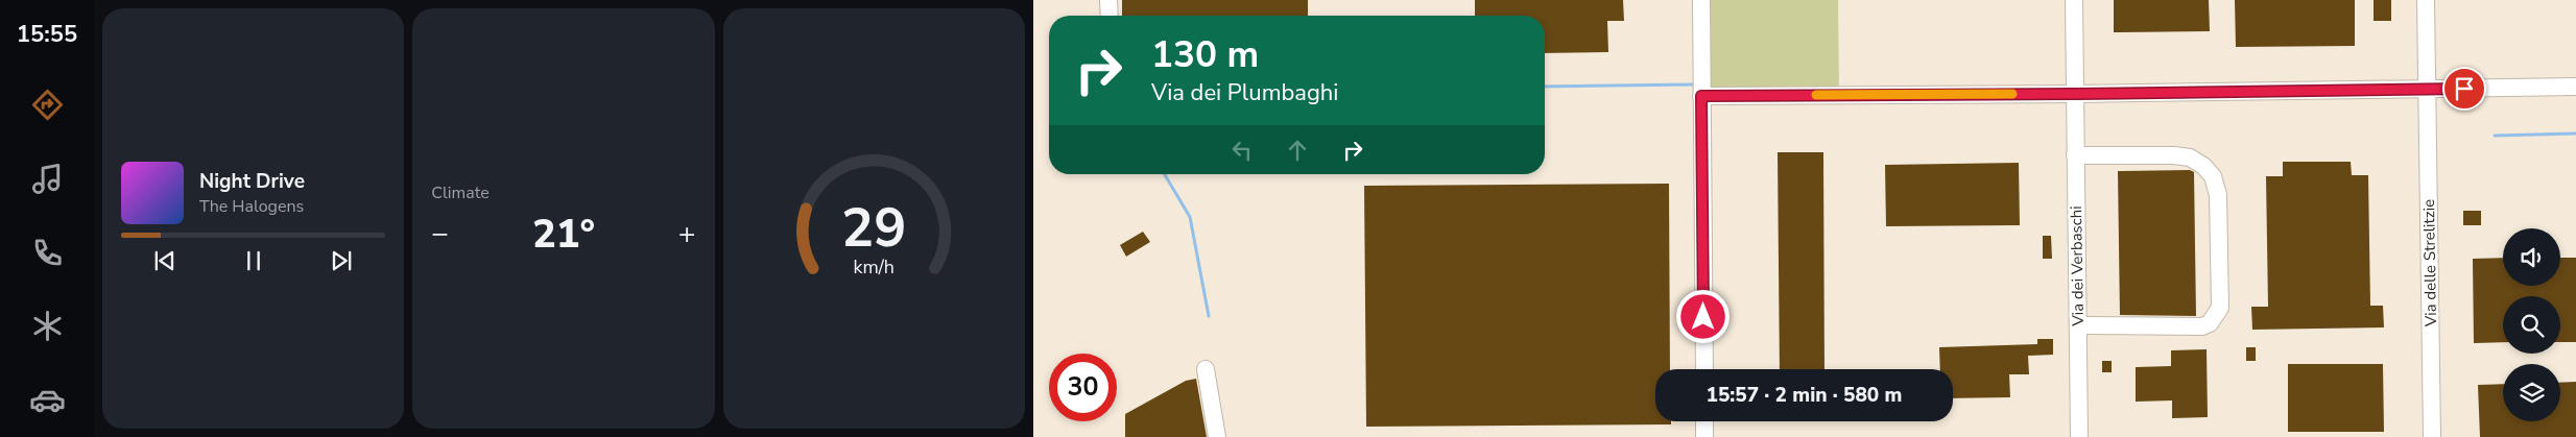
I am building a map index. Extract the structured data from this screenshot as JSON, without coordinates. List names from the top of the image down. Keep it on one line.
{"streets":{"street":["Via delle Strelitzie","Via dei Verbaschi"]},"page":{"tabs":"15:55","tile":"Climate","turn":["130 m","Via dei Plumbaghi"],"song":["Night Drive","The Halogens"],"heat":["−","21°","+"],"limit":"30","trip":"15:57 · 2 min · 580 m","gauge":["29","km/h"]}}
